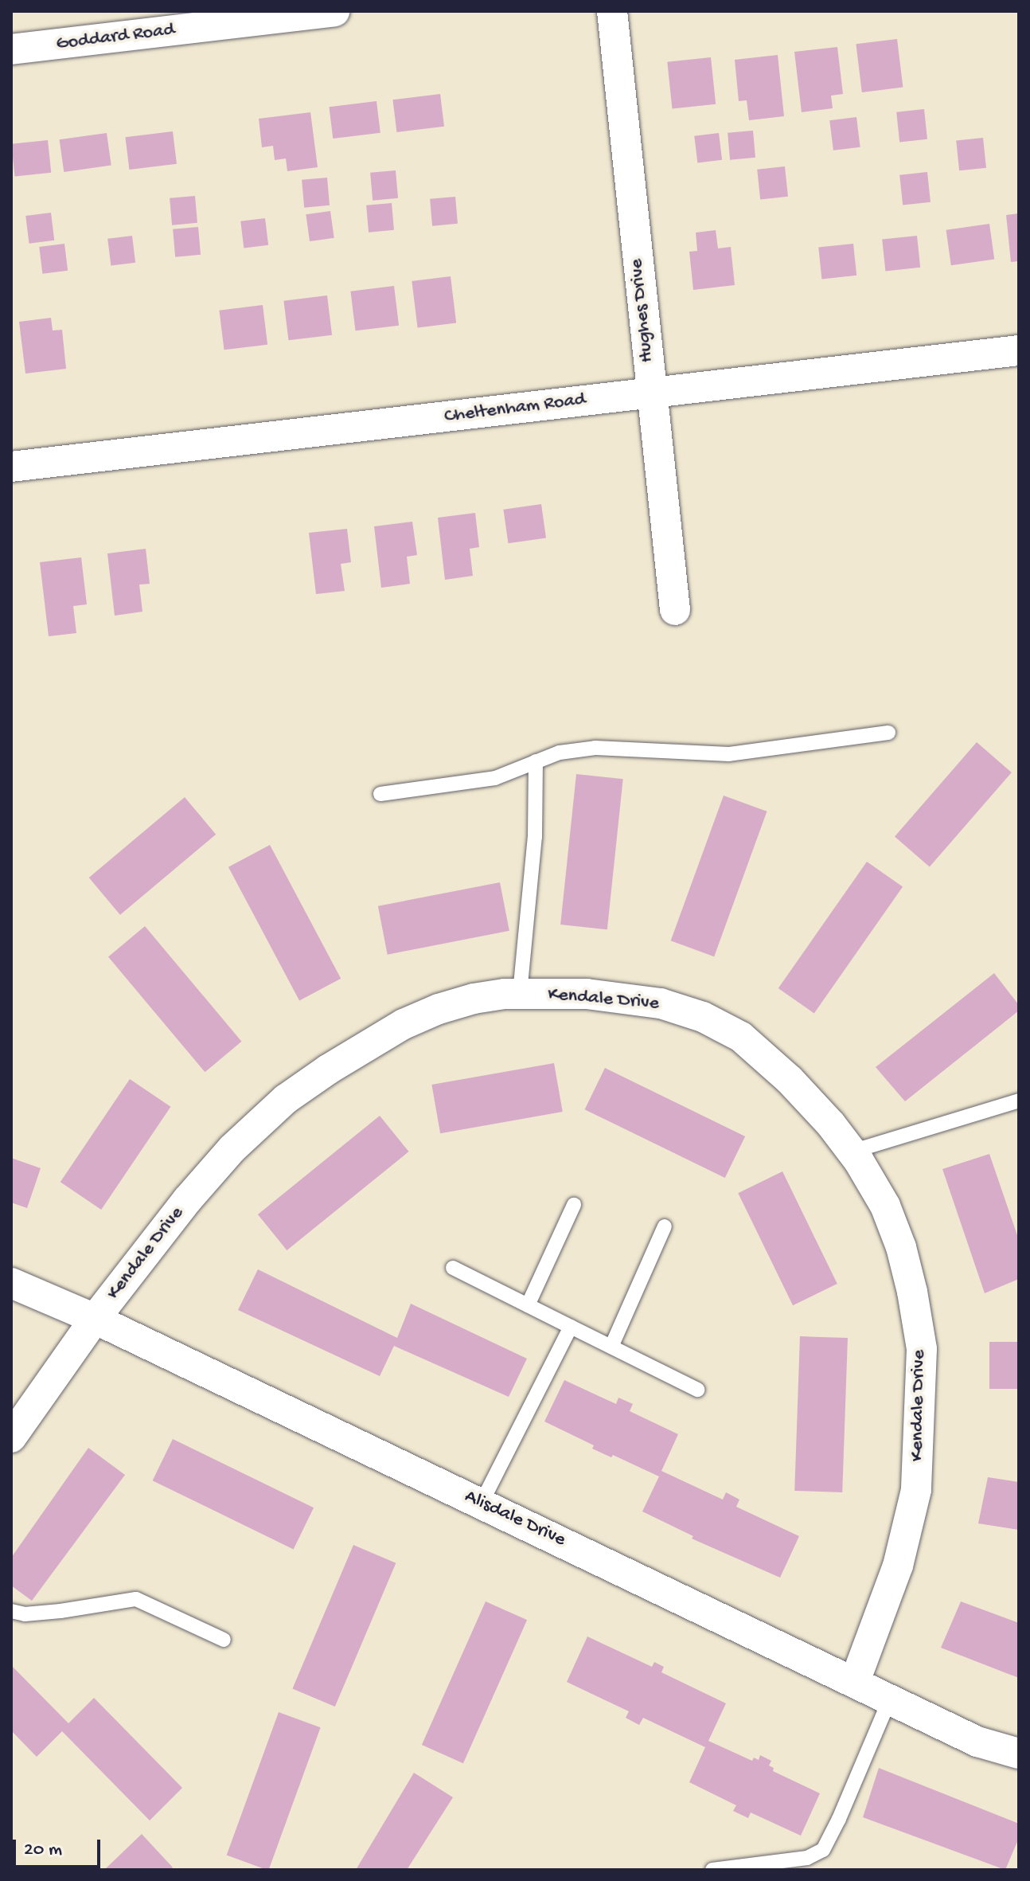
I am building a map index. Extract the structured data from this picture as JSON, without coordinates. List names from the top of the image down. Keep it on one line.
{"streets":{"street":["Goddard Road","Hughes Drive","Cheltenham Road","Kendale Drive","Alisdale Drive"]},"crossings":[["Hughes Drive","Cheltenham Road"],["Kendale Drive","Alisdale Drive"]],"scale_bar":"20 m"}
